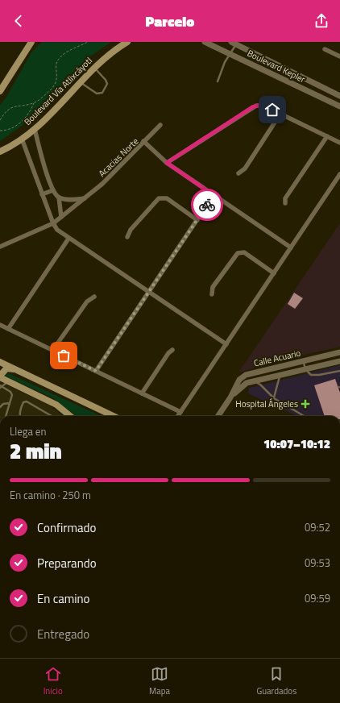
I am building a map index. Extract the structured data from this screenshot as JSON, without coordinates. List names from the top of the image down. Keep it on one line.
{"streets":{"main road":["Boulevard Vía Atlixcáyotl"],"street":["Boulevard Kepler","Acacias Norte","Calle Acuario"]},"places":{"health":["Hospital Ángeles"]},"page":{"header":"Parcelo","heading":["2 min","Llega en","10:07–10:12"],"bar":"En camino · 250 m","list":[["Confirmado","09:52"],["Preparando","09:53"],["En camino","09:59"],"Entregado"],"tabs":["Inicio","Mapa","Guardados"]}}
